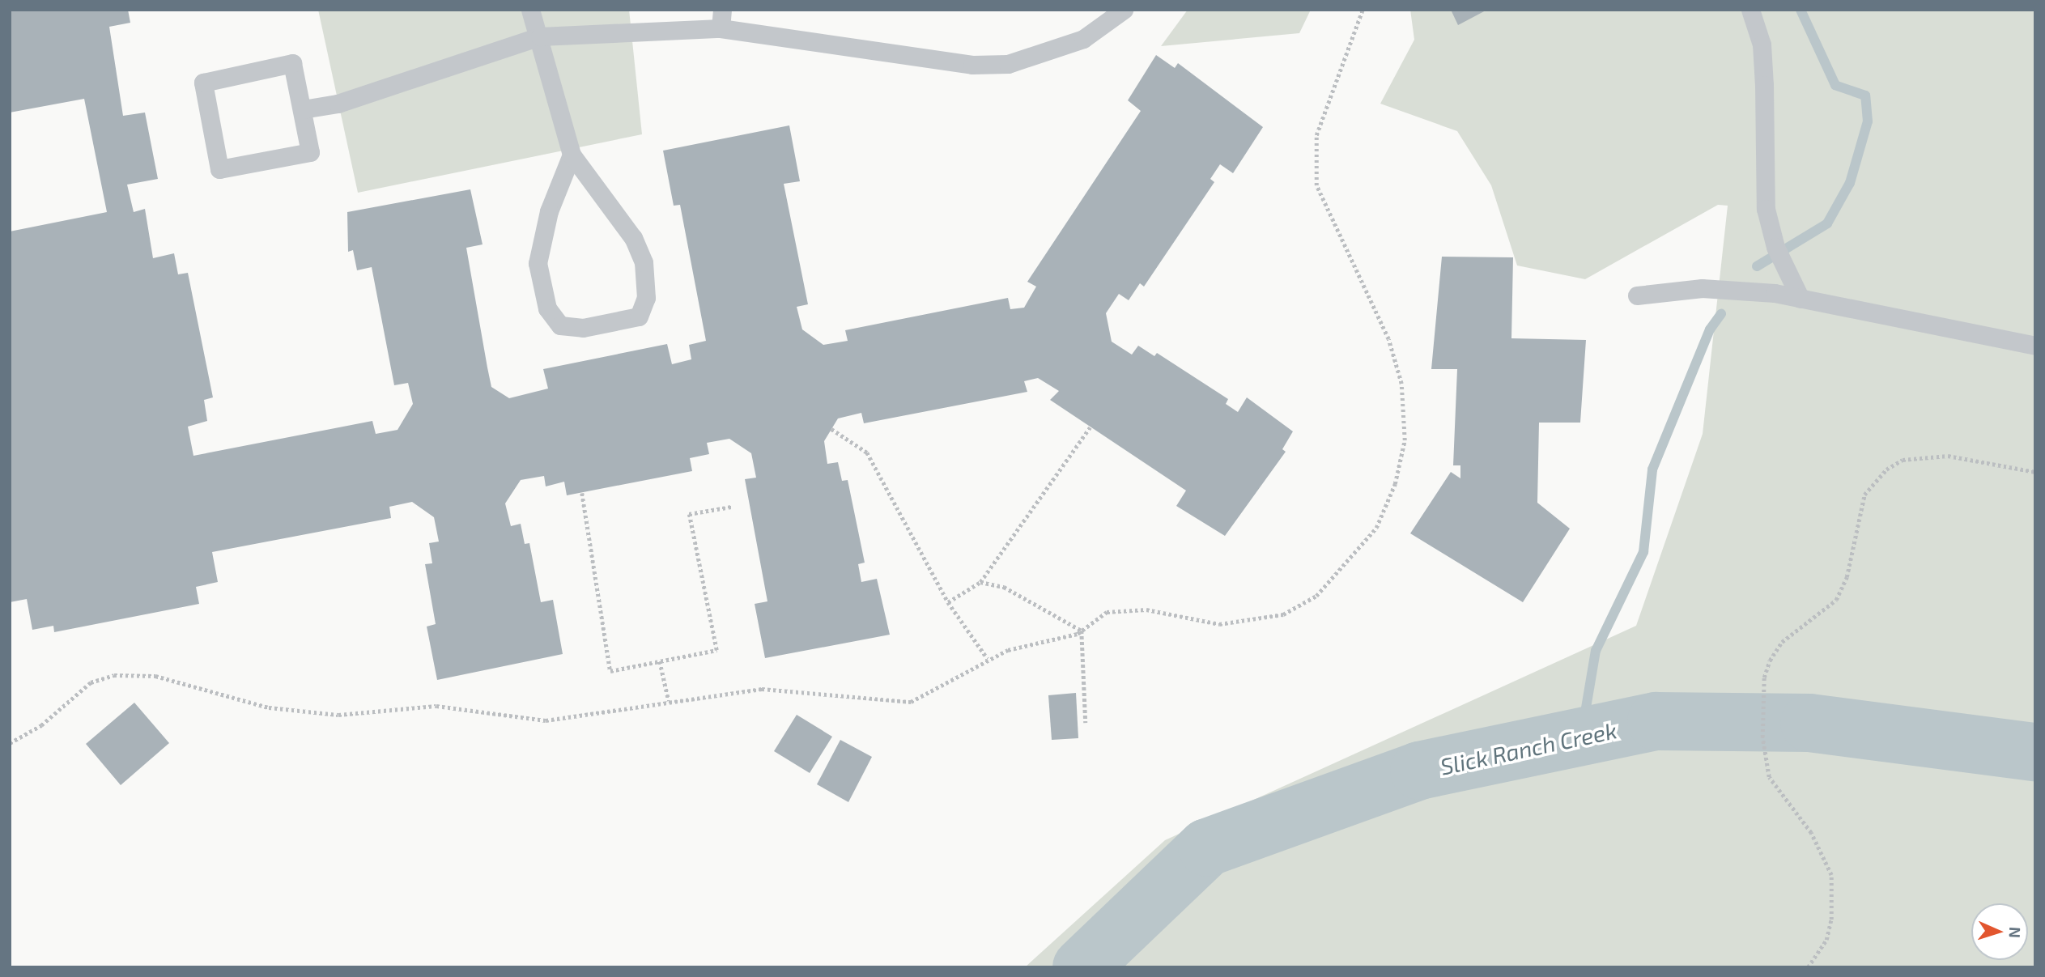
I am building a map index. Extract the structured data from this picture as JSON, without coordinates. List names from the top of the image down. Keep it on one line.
{"water":["Slick Ranch Creek"],"north":"right"}
